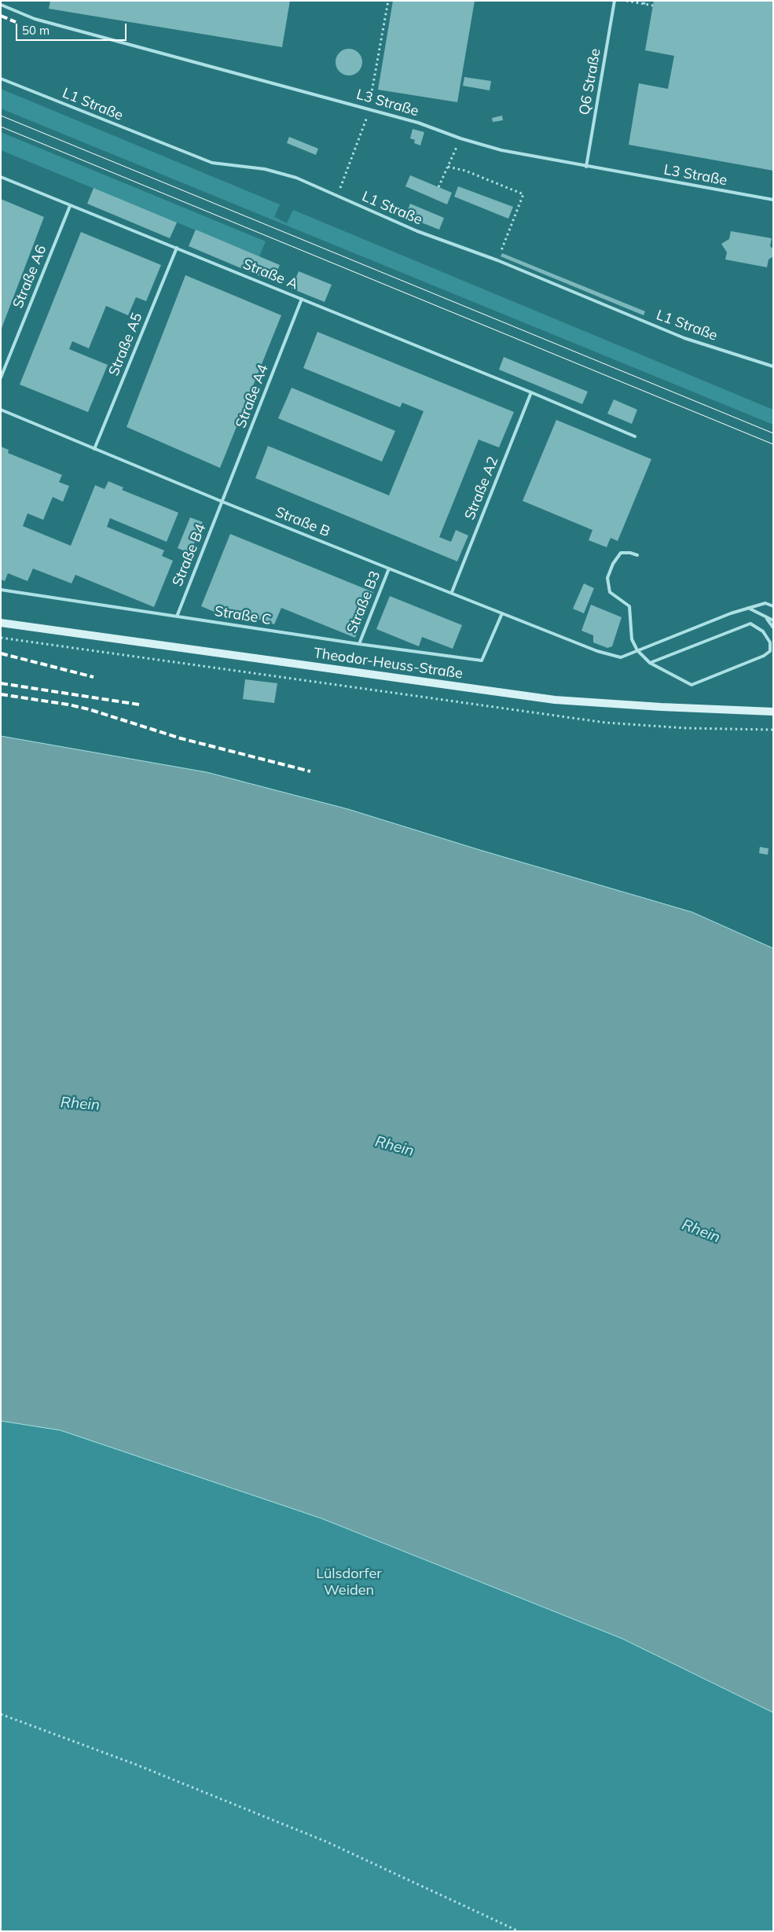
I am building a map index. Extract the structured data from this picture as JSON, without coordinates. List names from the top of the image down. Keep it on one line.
{"streets":{"main road":["Theodor-Heuss-Straße"],"lane":["Q6 Straße","L3 Straße","L1 Straße","Straße A","Straße A6","Straße A5","Straße A4","Straße A2","Straße B","Straße B4","Straße B3","Straße C"]},"crossings":[["Q6 Straße","L3 Straße"],["Straße A","Straße A6"],["Straße A","Straße A5"],["Straße A","Straße A4"],["Straße A","Straße A2"],["Straße A5","Straße B"],["Straße A4","Straße B"],["Straße A4","Straße B4"],["Straße A2","Straße B"],["Straße B","Straße B4"],["Straße B","Straße B3"],["Straße B","Straße C"],["Straße B4","Straße C"],["Straße B3","Straße C"]],"water":["Rhein"],"parks":["Lülsdorfer Weiden"],"scale_bar":"50 m"}
